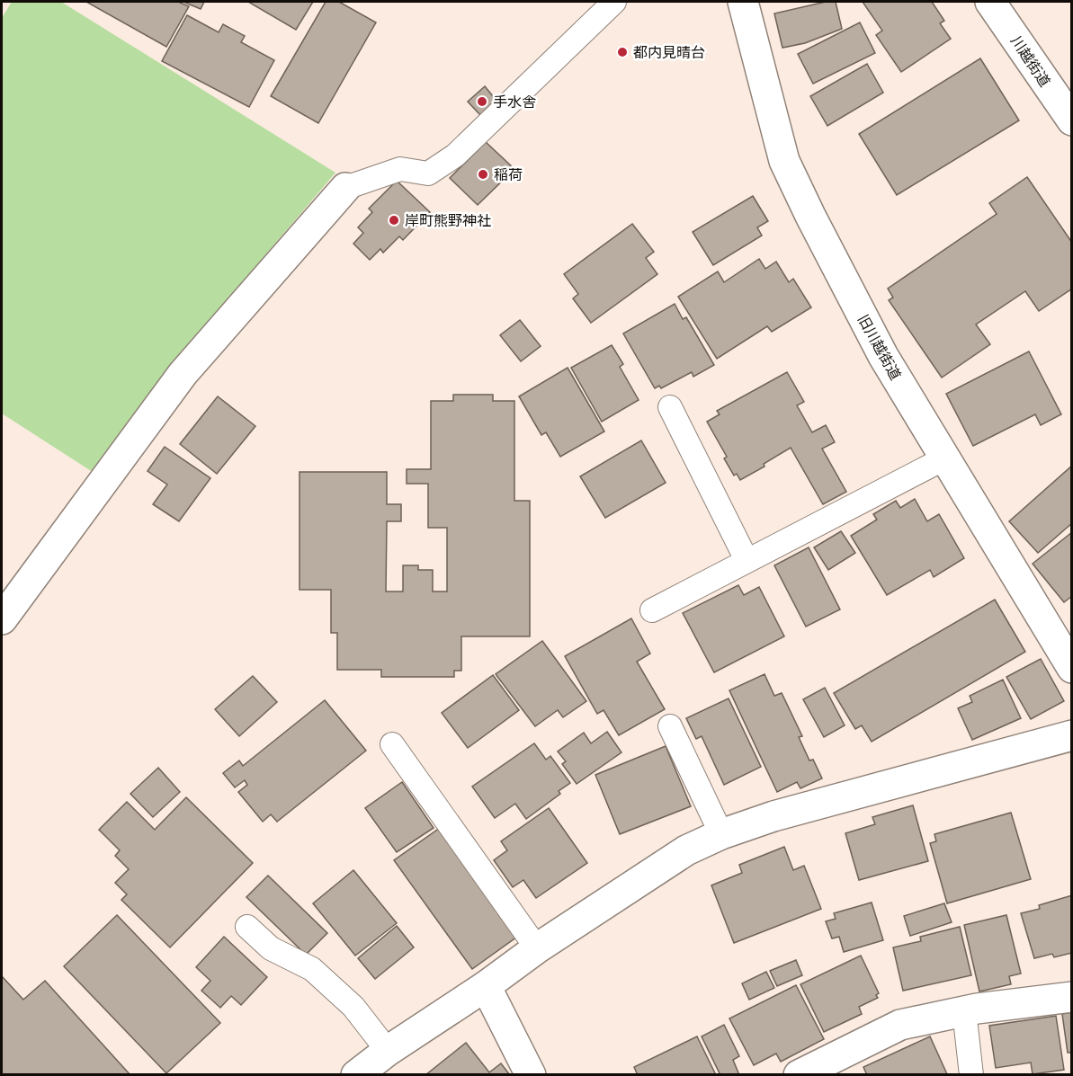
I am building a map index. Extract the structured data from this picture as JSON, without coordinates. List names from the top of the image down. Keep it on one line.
{"streets":{"main road":["川越街道","旧川越街道"]},"places":["都内見晴台","手水舎","稲荷","岸町熊野神社"]}
